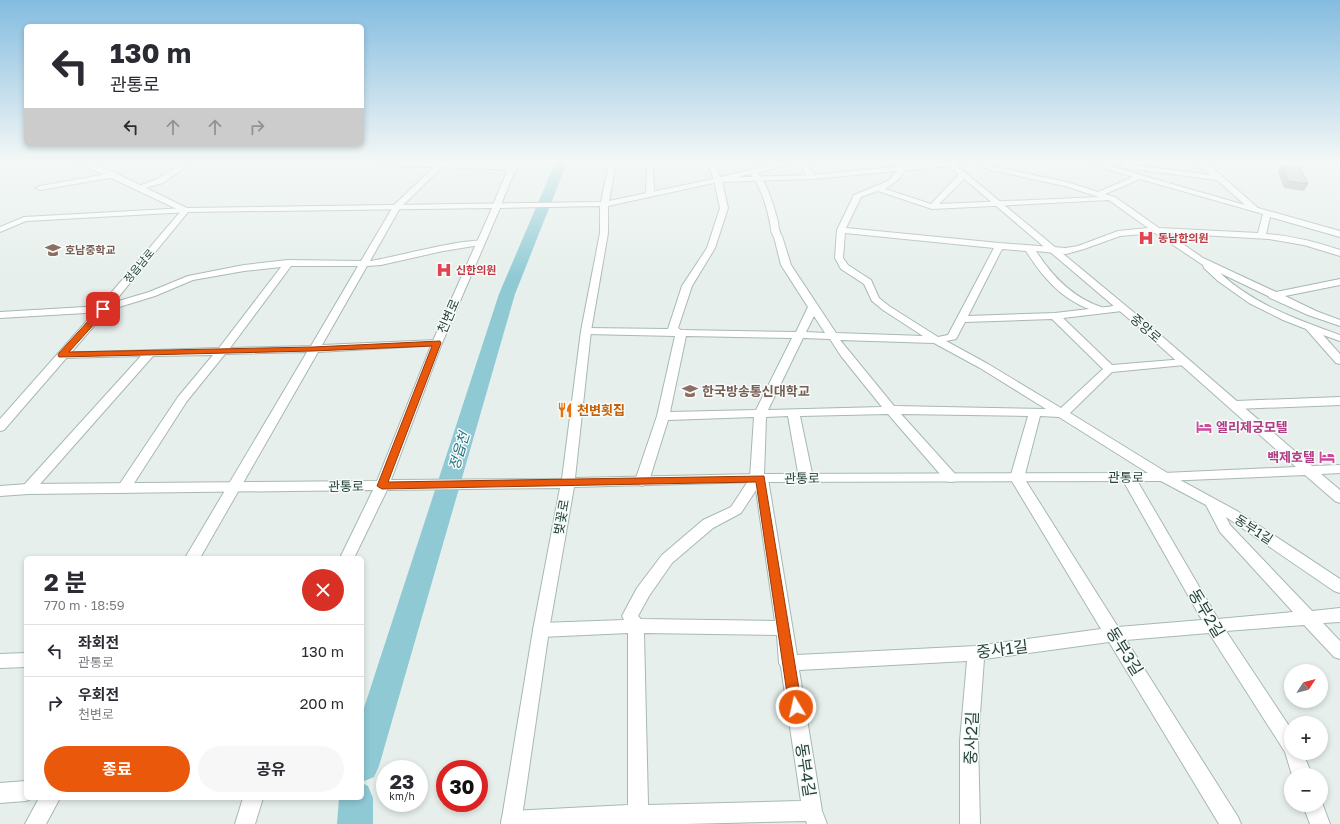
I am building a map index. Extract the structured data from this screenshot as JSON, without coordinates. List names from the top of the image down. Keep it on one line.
{"streets":{"street":["정읍남로","천변로","중앙로","관통로","벚꽃로","동부1길","동부2길","중사1길","동부3길","중사2길","동부4길"]},"crossings":[["천변로","관통로"],["중앙로","관통로"],["관통로","벚꽃로"],["관통로","동부1길"],["관통로","동부2길"],["관통로","동부3길"],["관통로","동부4길"],["동부2길","중사1길"],["중사1길","동부3길"],["중사1길","중사2길"],["중사1길","동부4길"]],"water":["정읍천"],"places":{"hospital":["동남한의원","신한의원"],"school or university":["호남중학교","한국방송통신대학교"],"restaurant":["천변횟집"],"hotel":["엘리제궁모텔","백제호텔"]},"north":"top right","page":{"turn":["130 m","관통로"],"heading":["2 분","770 m · 18:59"],"list":[{"name":"좌회전","note":"관통로","value":"130 m"},{"name":"우회전","note":"천변로","value":"200 m"}],"map_buttons":["+","−"],"buttons":["종료","공유"],"speed":"23 km/h","limit":"30"}}
